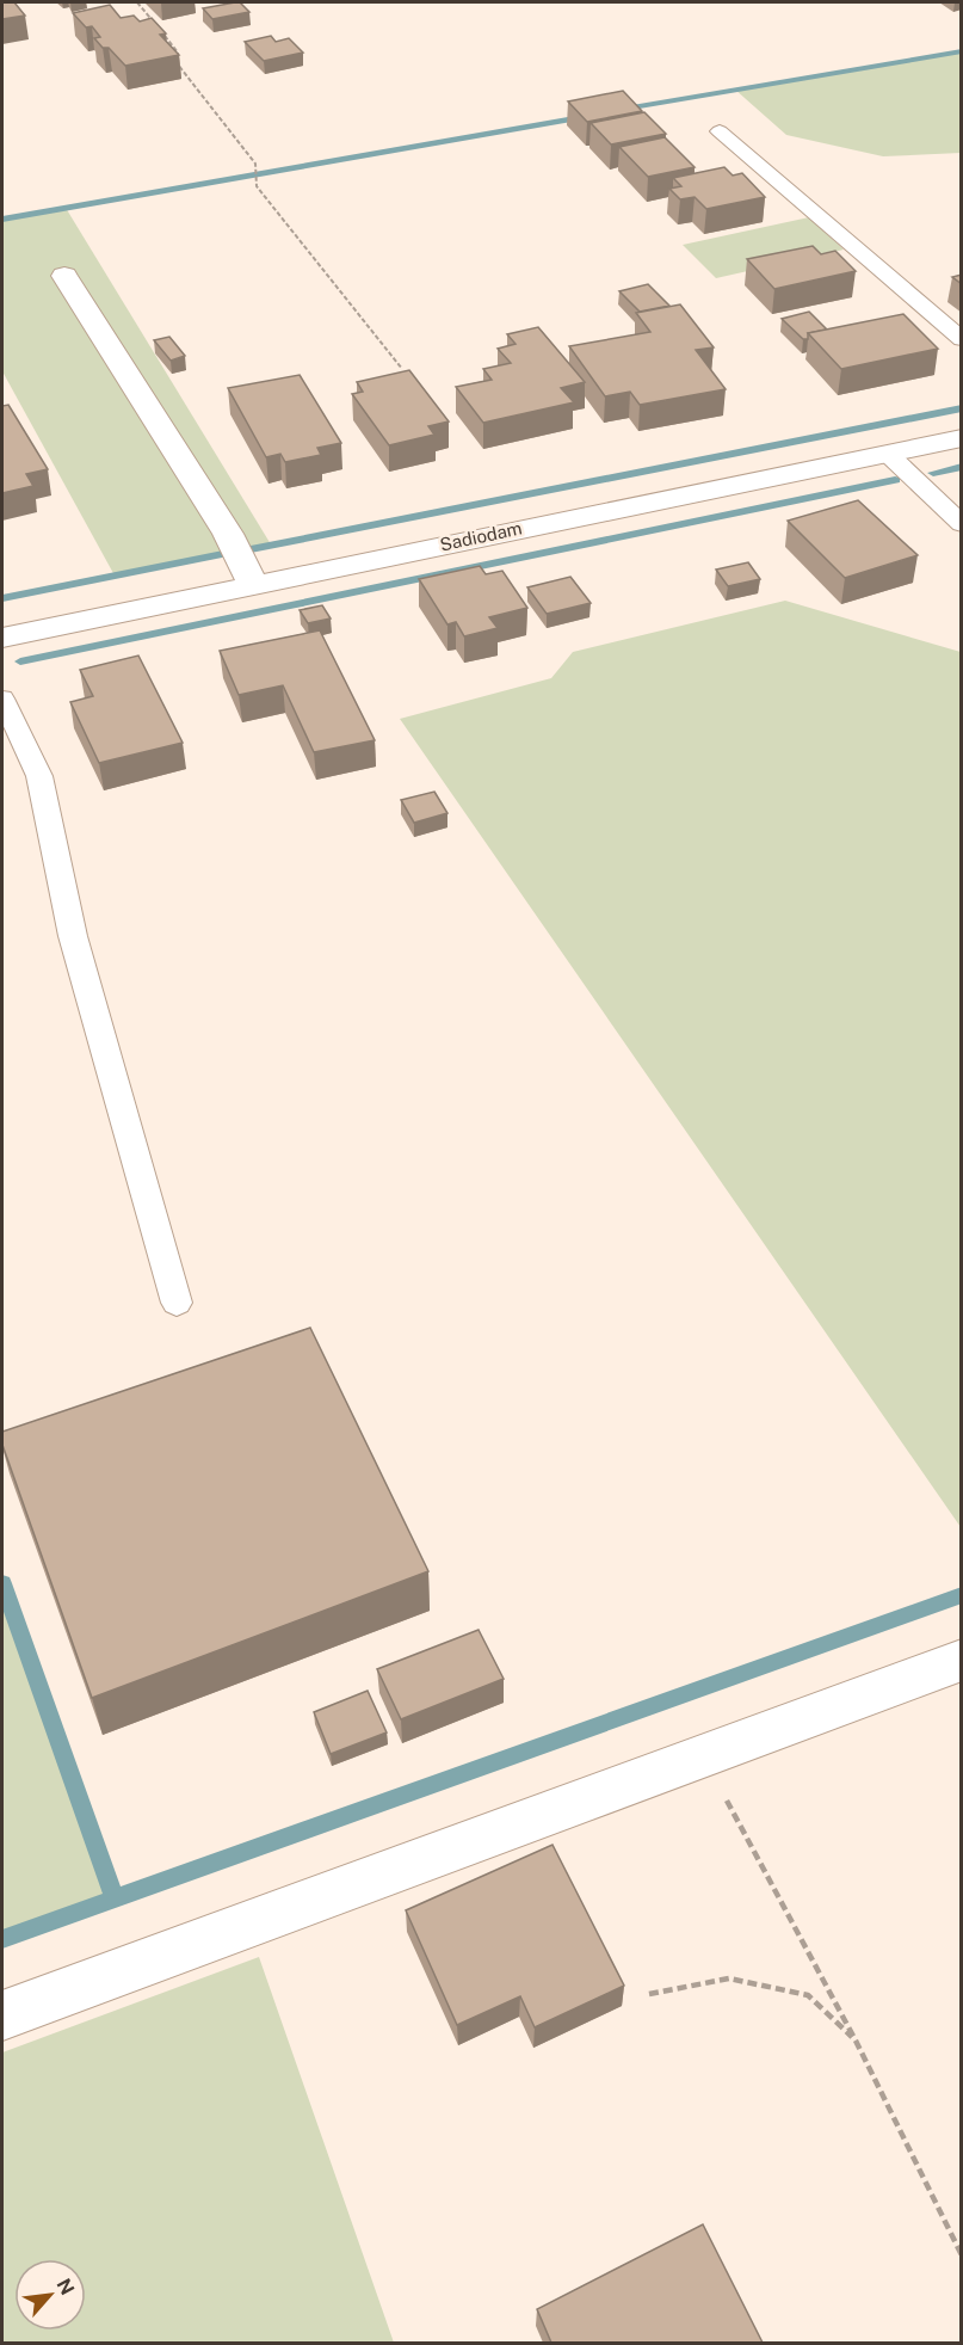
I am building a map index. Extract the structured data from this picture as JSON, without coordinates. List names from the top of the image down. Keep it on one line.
{"streets":{"street":["Sadiodam"]},"north":"top right"}
